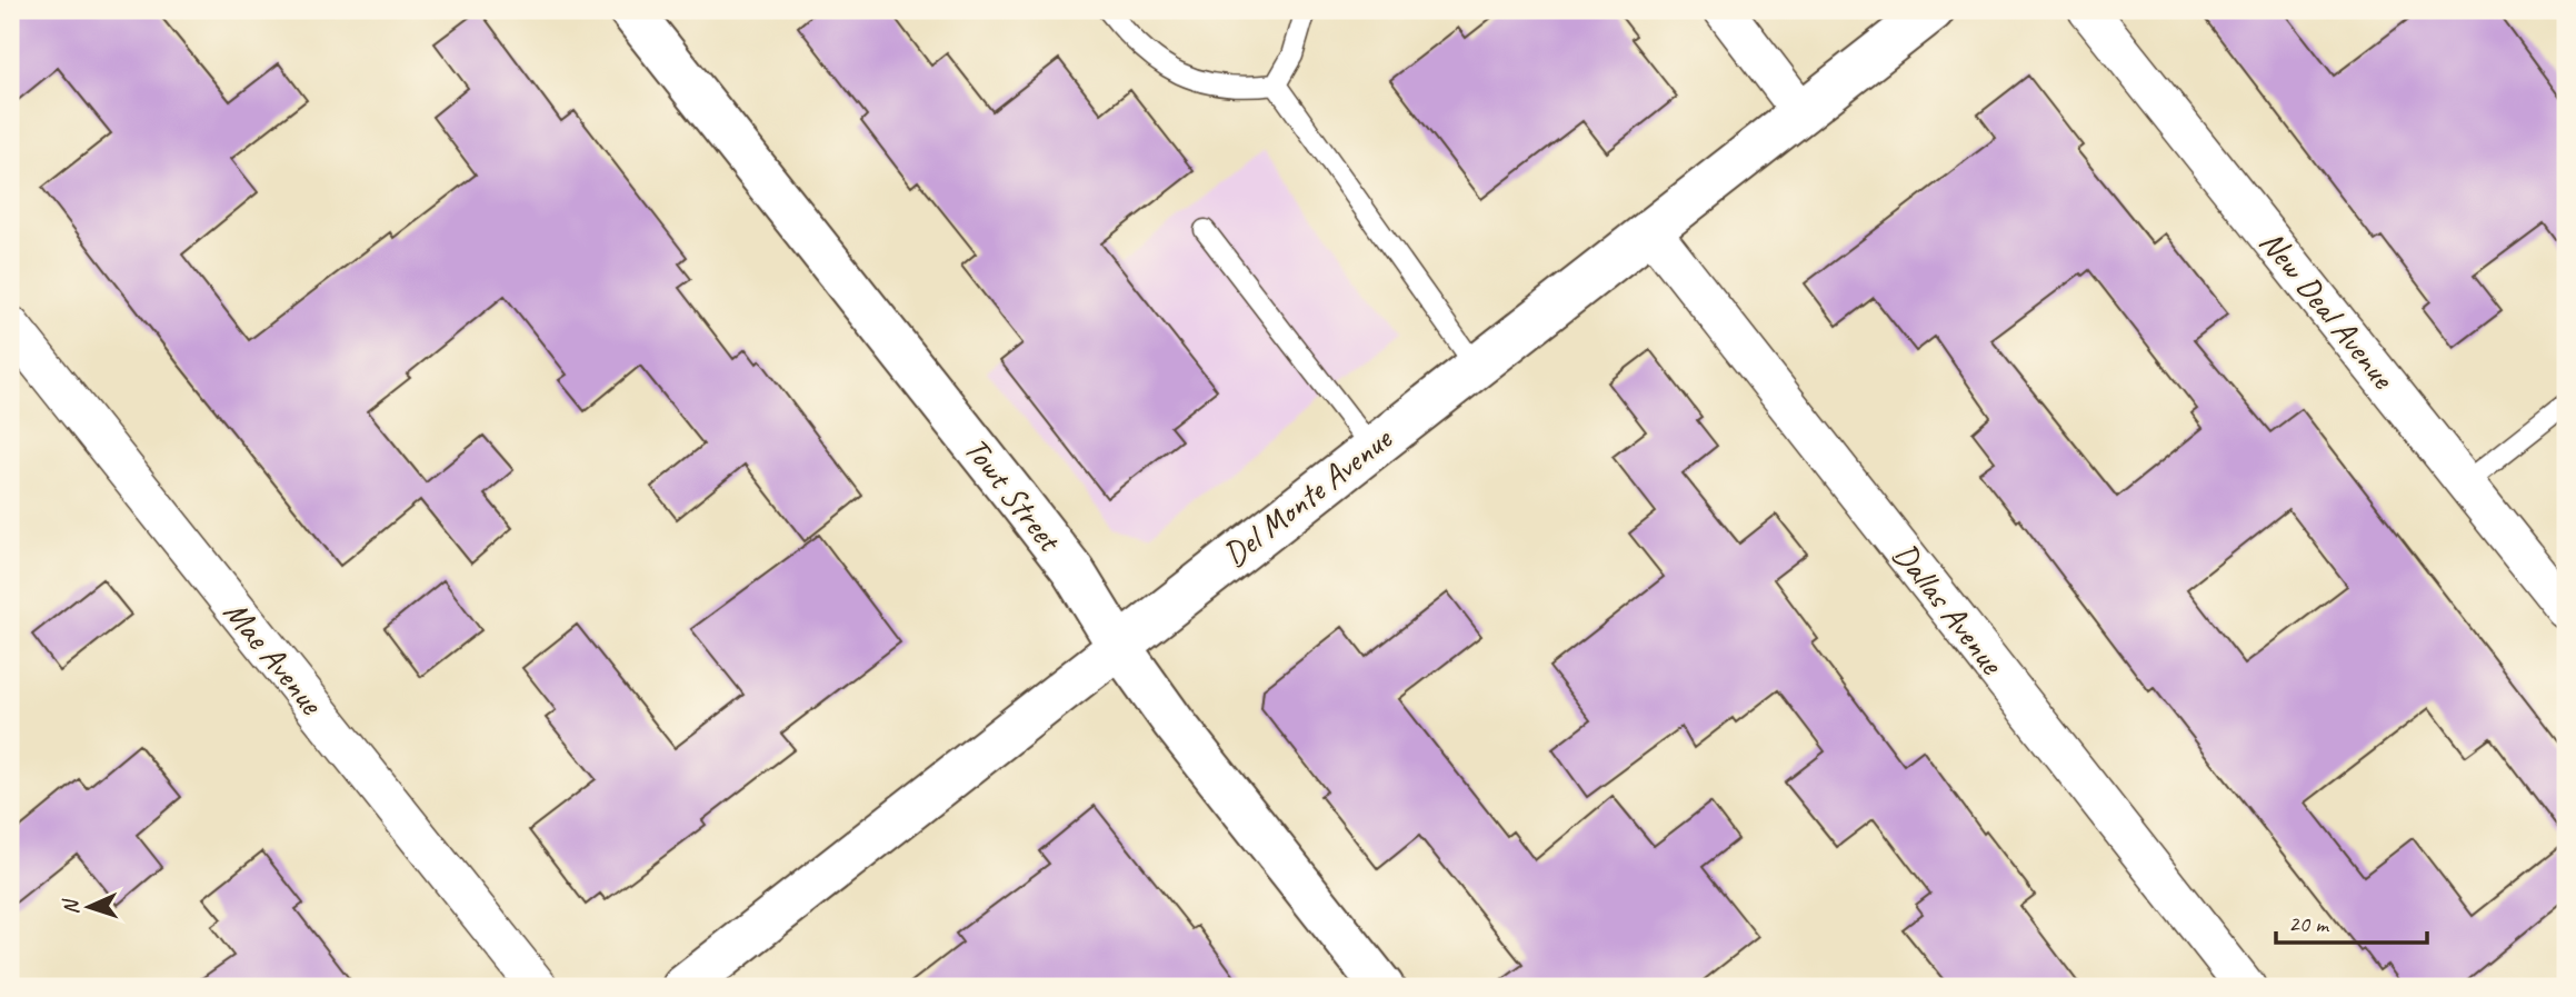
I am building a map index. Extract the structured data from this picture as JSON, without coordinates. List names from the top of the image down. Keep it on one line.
{"streets":{"street":["New Deal Avenue","Towt Street","Del Monte Avenue","Dallas Avenue","Mae Avenue"]},"crossings":[["Towt Street","Del Monte Avenue"],["Del Monte Avenue","Dallas Avenue"]],"scale_bar":"20 m","north":"left"}
